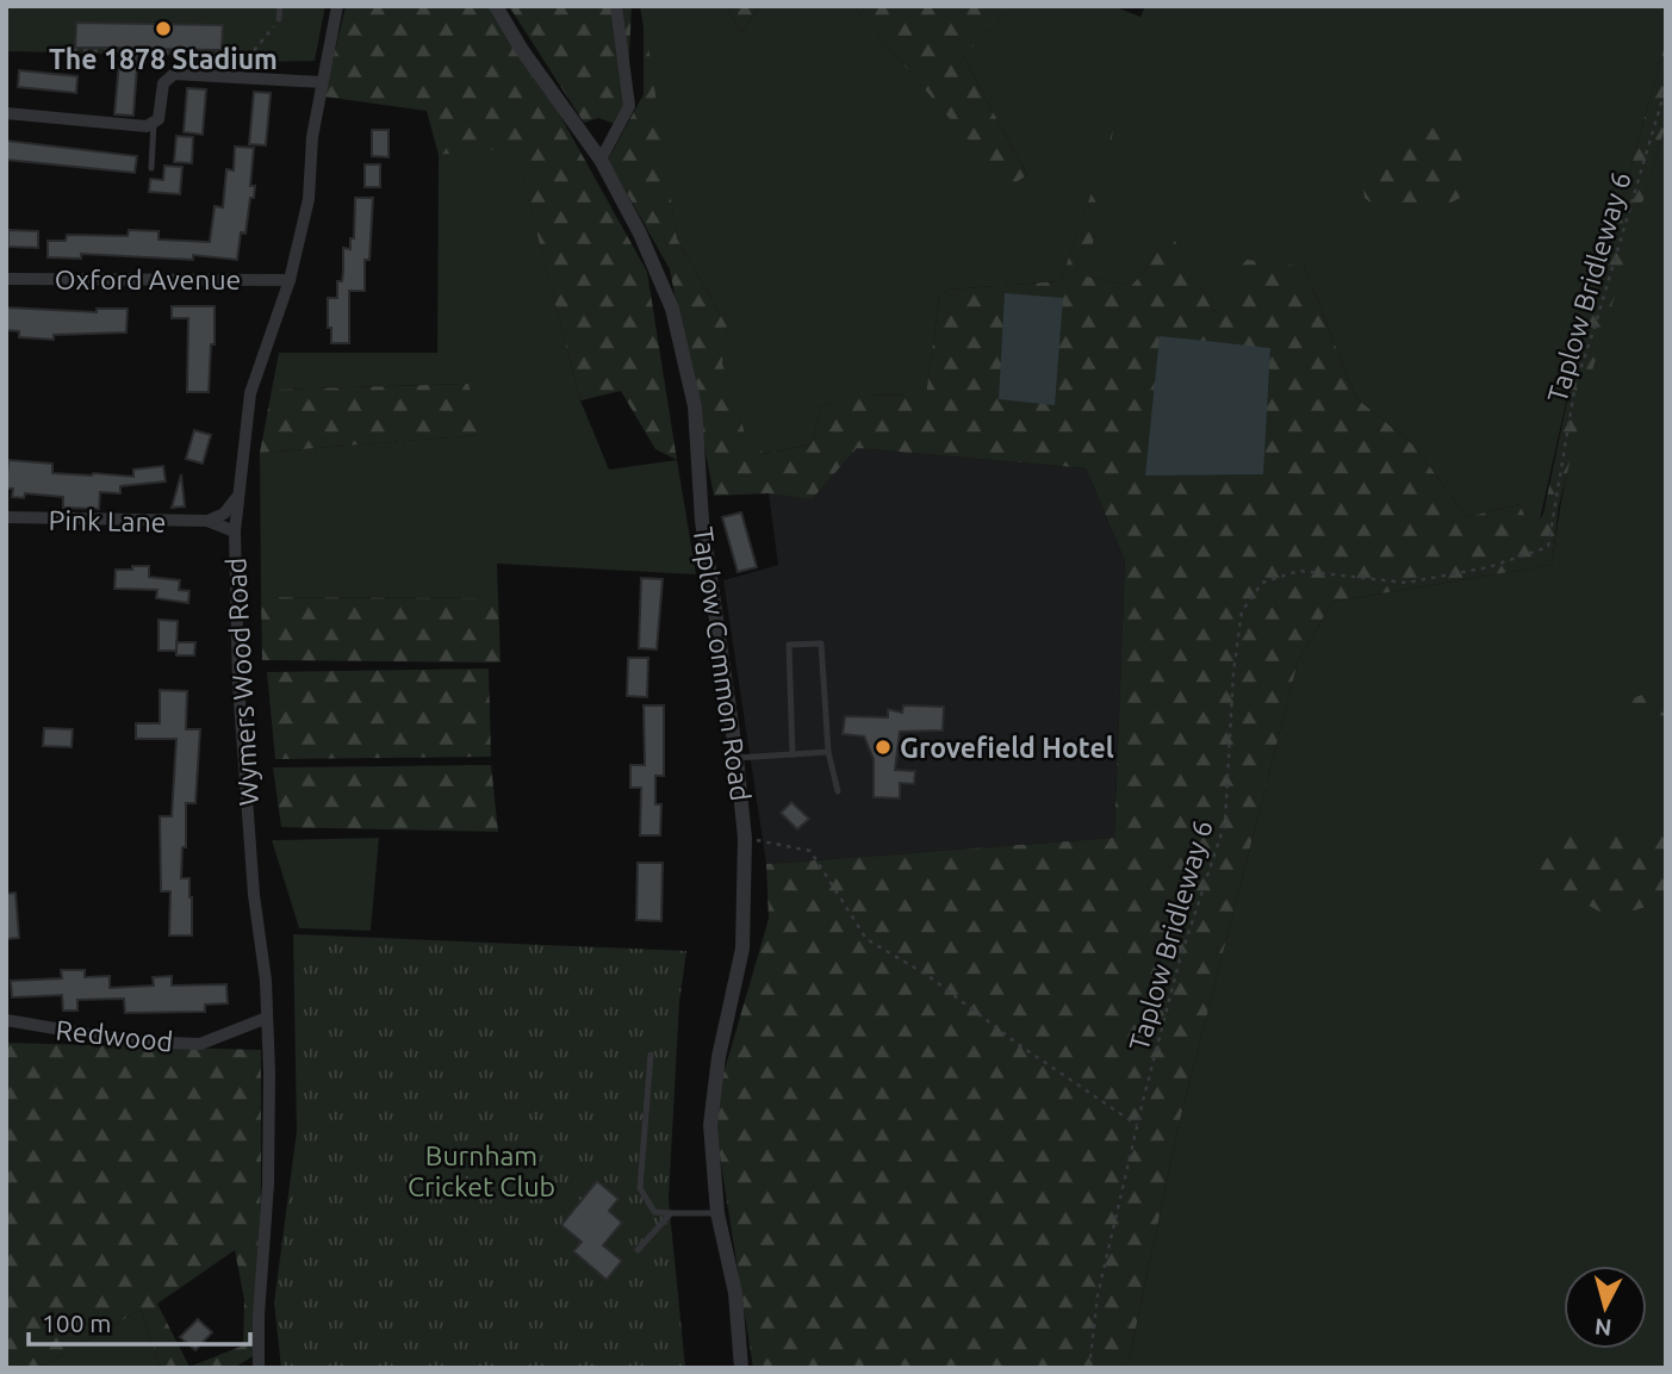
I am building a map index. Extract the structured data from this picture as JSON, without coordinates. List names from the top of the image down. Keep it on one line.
{"streets":{"street":["Oxford Avenue","Pink Lane","Taplow Common Road","Wymers Wood Road","Redwood"],"path":["Taplow Bridleway 6"]},"crossings":[["Oxford Avenue","Wymers Wood Road"],["Pink Lane","Wymers Wood Road"],["Wymers Wood Road","Redwood"]],"parks":["Burnham Cricket Club"],"places":["The 1878 Stadium","Grovefield Hotel"],"scale_bar":"100 m","north":"bottom"}
